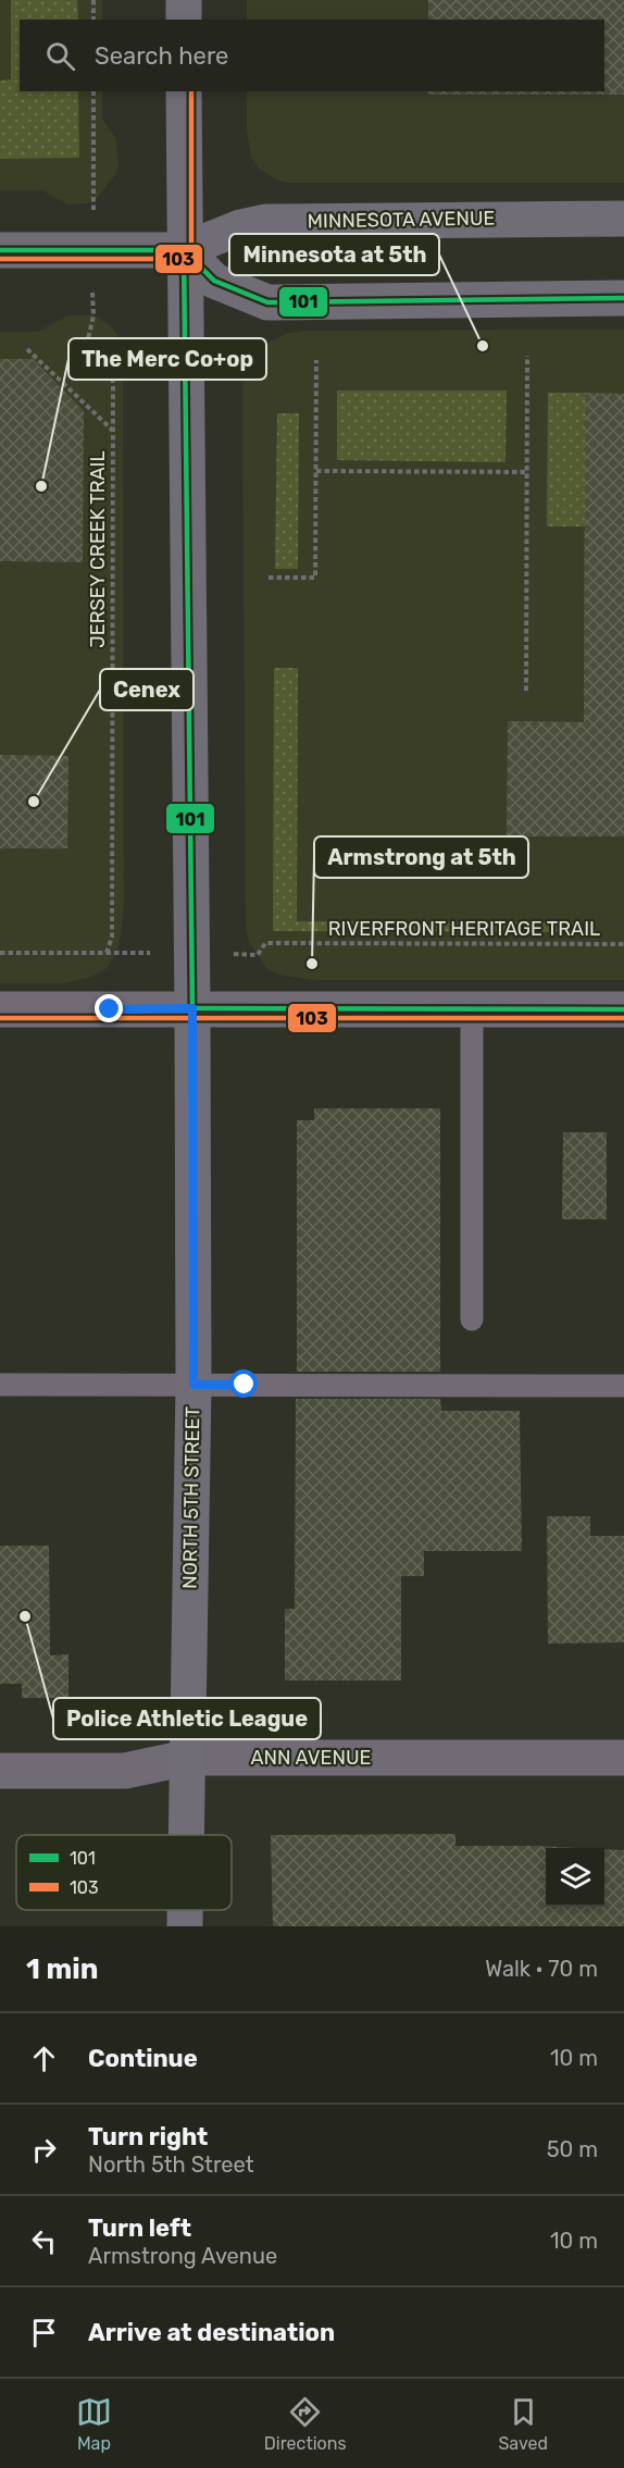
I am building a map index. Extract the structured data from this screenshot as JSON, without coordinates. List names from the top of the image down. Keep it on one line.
{"streets":{"main road":["MINNESOTA AVENUE","NORTH 5TH STREET"],"street":["ANN AVENUE"],"path":["JERSEY CREEK TRAIL","RIVERFRONT HERITAGE TRAIL"]},"crossings":[["MINNESOTA AVENUE","NORTH 5TH STREET"],["NORTH 5TH STREET","ANN AVENUE"]],"places":["Minnesota at 5th","The Merc Co+op","Cenex","Armstrong at 5th","Police Athletic League"],"lines":["transit line 103","transit line 101"],"legend":["101","103"],"page":{"search":"Search here","heading":["1 min","Walk · 70 m"],"list":[["Continue","10 m"],["Turn right","North 5th Street","50 m"],["Turn left","Armstrong Avenue","10 m"],"Arrive at destination"],"nav":["Map","Directions","Saved"]}}
